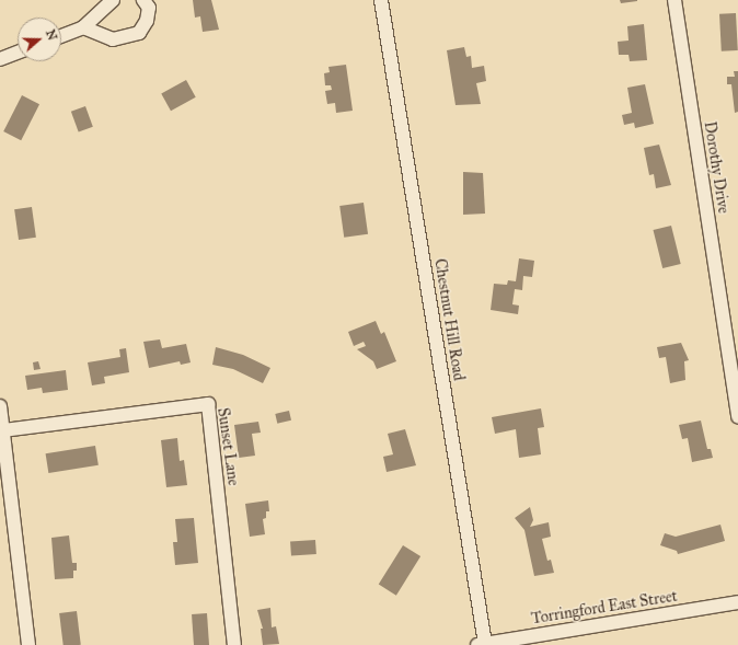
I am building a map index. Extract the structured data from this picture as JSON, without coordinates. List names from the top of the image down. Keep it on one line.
{"streets":{"street":["Dorothy Drive","Chestnut Hill Road","Sunset Lane","Torringford East Street"]},"crossings":[["Chestnut Hill Road","Torringford East Street"]],"north":"right"}
